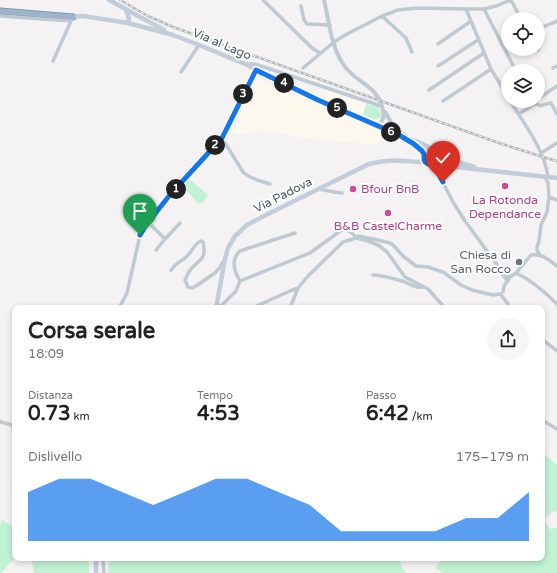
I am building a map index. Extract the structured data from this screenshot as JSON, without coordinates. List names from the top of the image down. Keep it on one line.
{"streets":{"main road":["Via al Lago","Via Padova"]},"places":["La Rotonda Dependance","Bfour BnB","B&B CastelCharme","Chiesa di San Rocco"],"page":{"pins":["4","3","5","6","2","1"],"heading":["Corsa serale","18:09"],"stats":[["Distanza","0.73 km"],["Tempo","4:53"],["Passo","6:42 /km"]],"chart":["Dislivello","175–179 m"]}}
